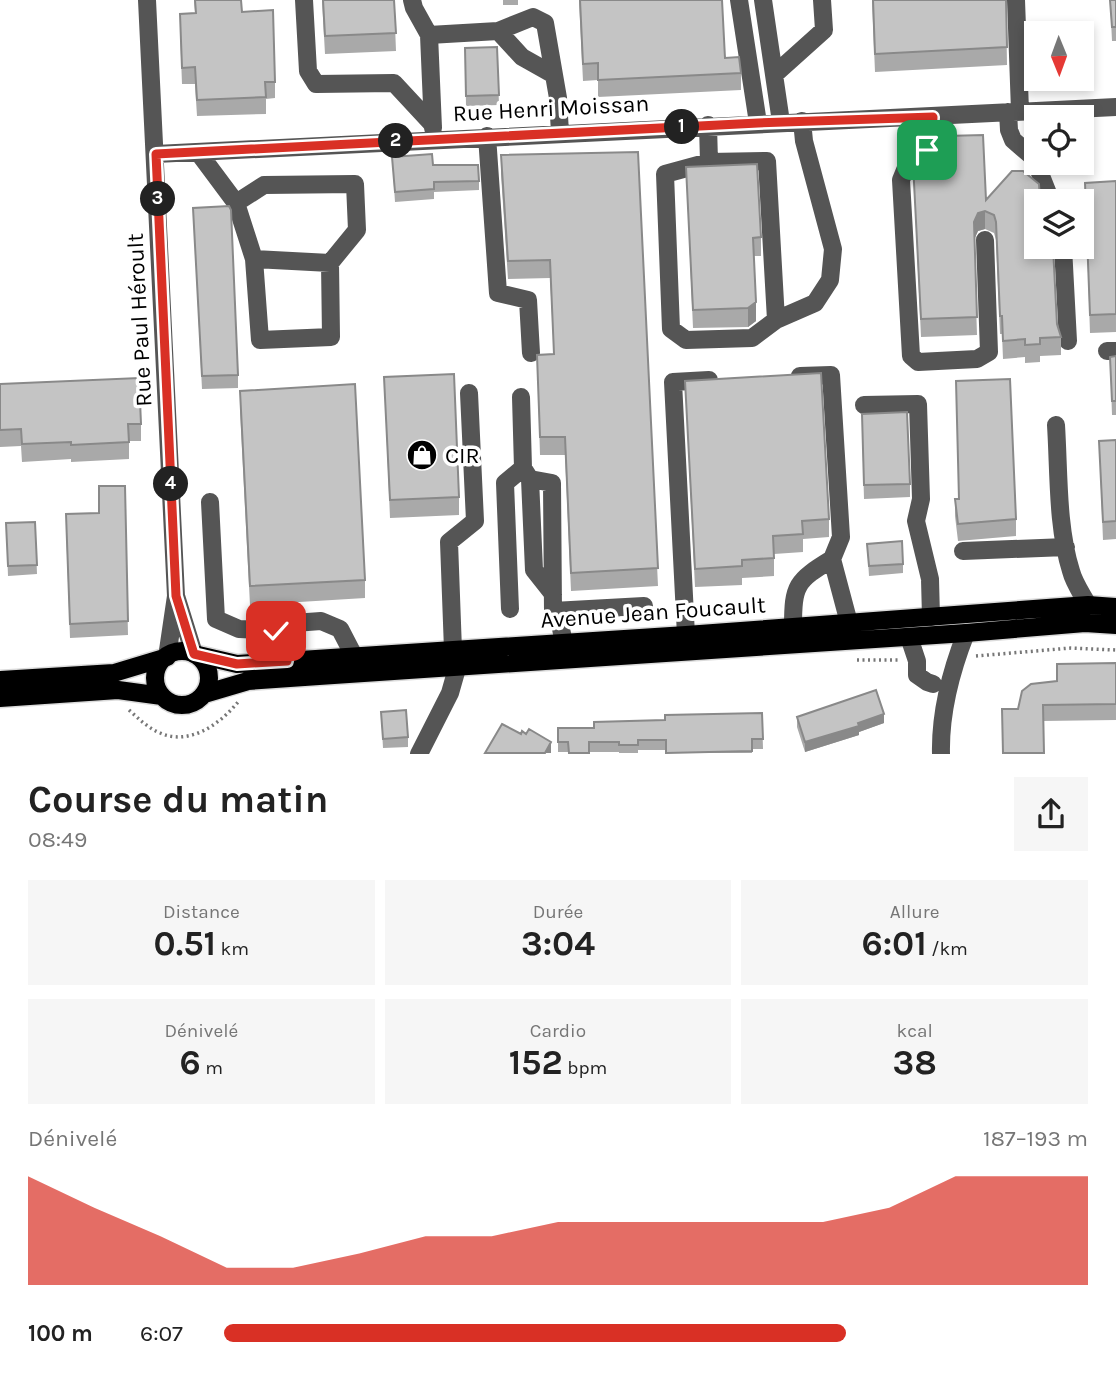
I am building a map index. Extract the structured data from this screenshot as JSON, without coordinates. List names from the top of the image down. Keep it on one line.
{"streets":{"main road":["Avenue Jean Foucault"],"street":["Rue Henri Moissan","Rue Paul Héroult"]},"crossings":[["Rue Henri Moissan","Rue Paul Héroult"],["Rue Paul Héroult","Avenue Jean Foucault"]],"places":{"shop":["CIR"]},"north":"bottom","page":{"pins":["1","2","3","4"],"heading":["Course du matin","08:49"],"stats":[["Distance","0.51 km"],["Durée","3:04"],["Allure","6:01 /km"],["Dénivelé","6 m"],["Cardio","152 bpm"],["kcal","38"]],"chart":["Dénivelé","187–193 m"],"list":[{"name":"100 m","note":"6:07"}]}}
